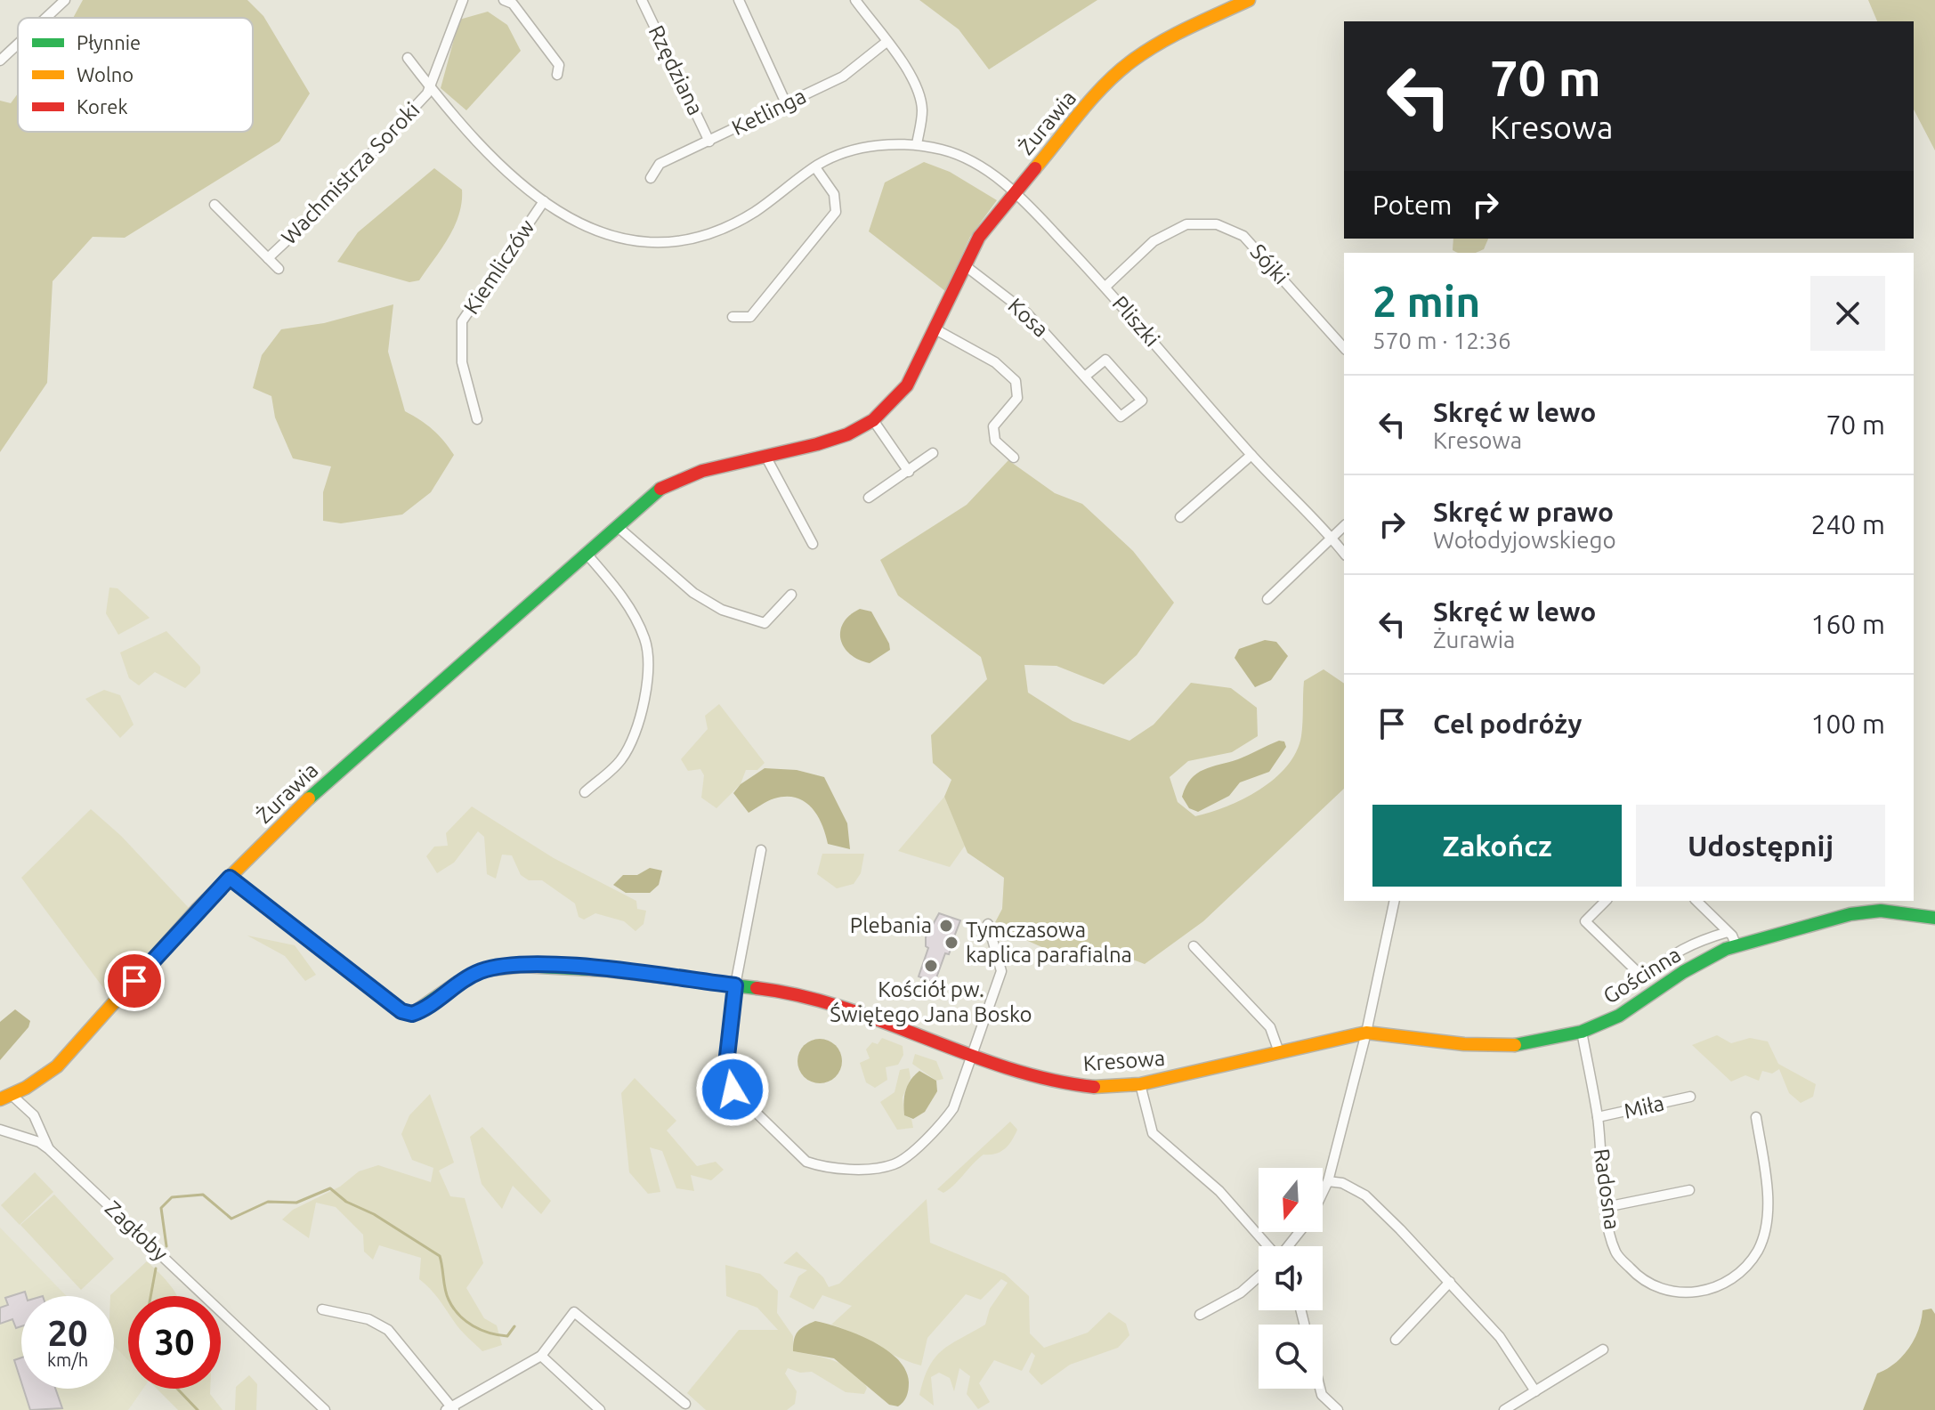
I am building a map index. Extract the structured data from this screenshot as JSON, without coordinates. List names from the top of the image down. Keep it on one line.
{"streets":{"street":["Rzędziana","Ketlinga","Żurawia","Wachmistrza Soroki","Sójki","Kiemliczów","Kosa","Pliszki","Gościnna","Kresowa","Miła","Radosna","Zagłoby"]},"crossings":[["Rzędziana","Ketlinga"],["Żurawia","Kosa"],["Żurawia","Pliszki"],["Żurawia","Kresowa"],["Żurawia","Zagłoby"],["Wachmistrza Soroki","Pliszki"],["Sójki","Pliszki"],["Kiemliczów","Pliszki"],["Gościnna","Kresowa"],["Gościnna","Radosna"],["Miła","Radosna"]],"places":["Plebania","Tymczasowa kaplica parafialna","Kościół pw. Świętego Jana Bosko"],"legend":["Płynnie","Wolno","Korek"],"north":"bottom","page":{"turn":["70 m","Kresowa"],"then":"Potem","heading":["2 min","570 m · 12:36"],"list":[{"name":"Skręć w lewo","note":"Kresowa","value":"70 m"},{"name":"Skręć w prawo","note":"Wołodyjowskiego","value":"240 m"},{"name":"Skręć w lewo","note":"Żurawia","value":"160 m"},{"name":"Cel podróży","value":"100 m"}],"buttons":["Zakończ","Udostępnij"],"speed":"20 km/h","limit":"30"}}
